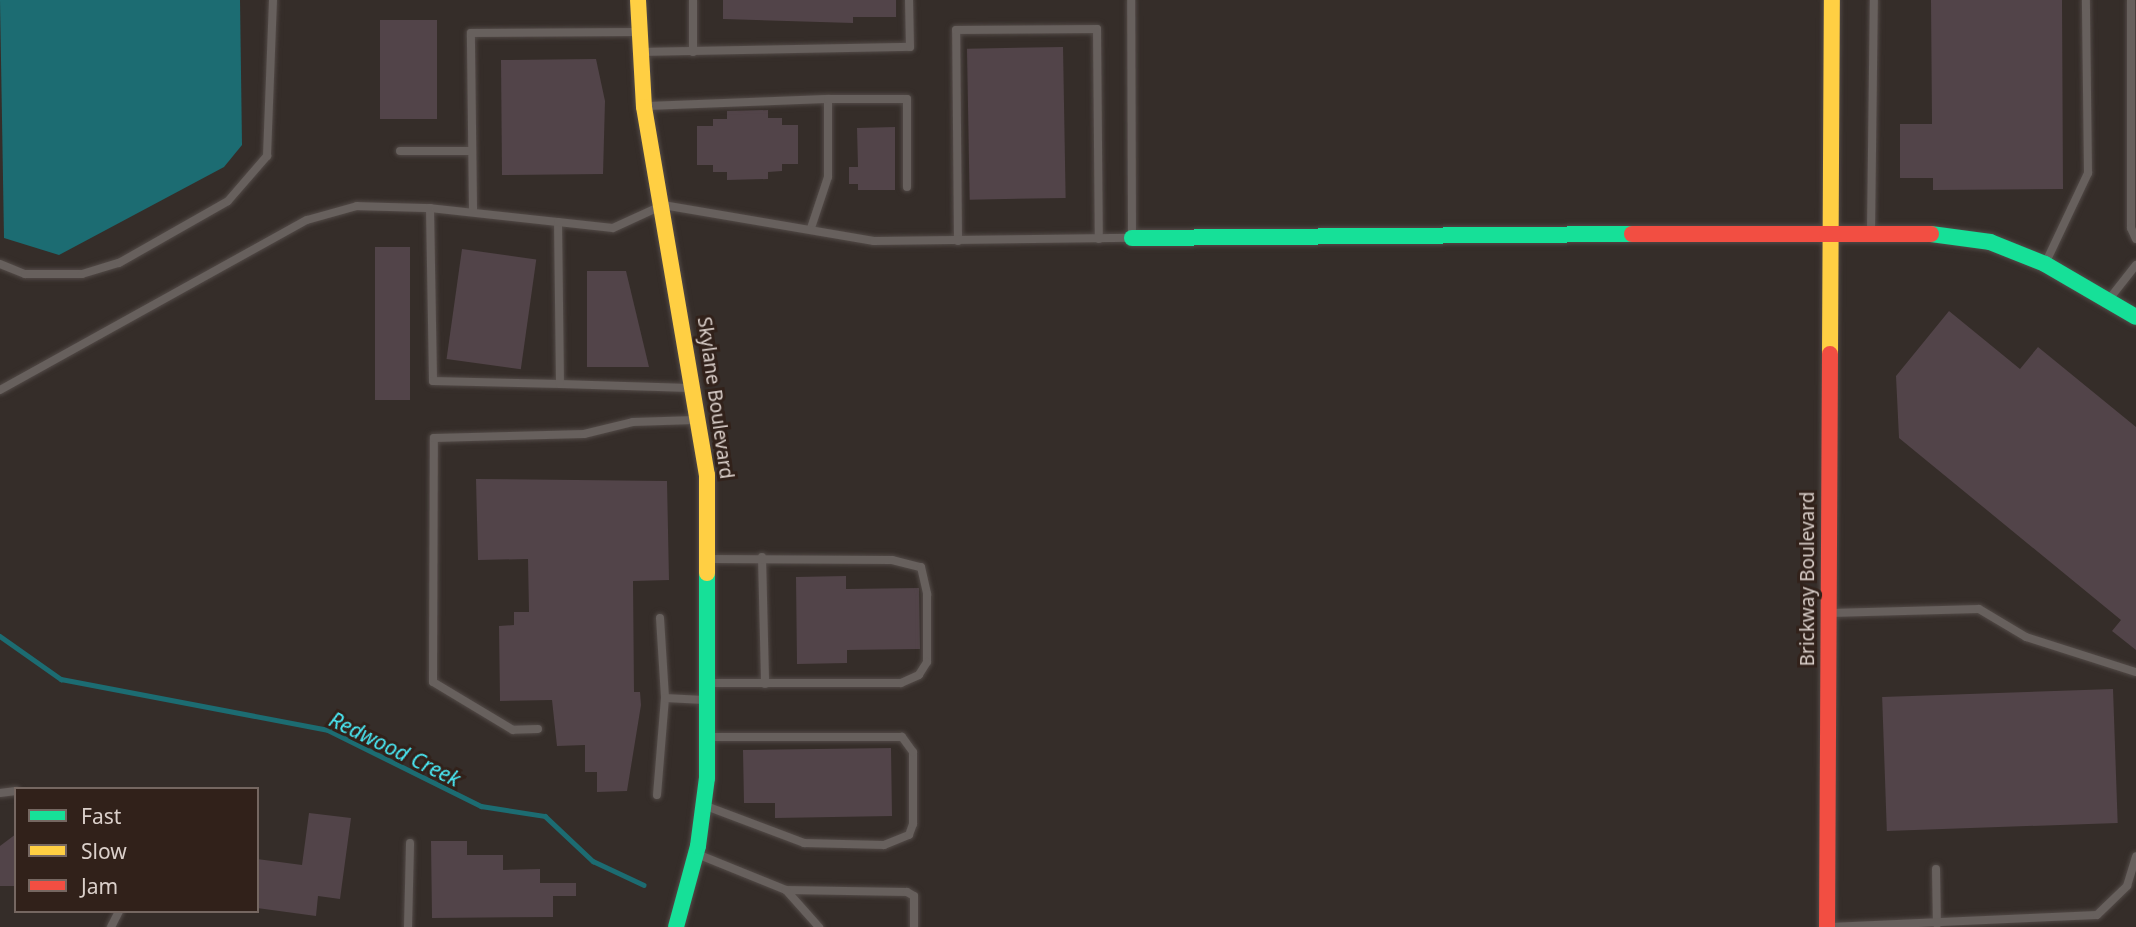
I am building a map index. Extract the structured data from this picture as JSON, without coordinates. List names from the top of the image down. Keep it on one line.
{"streets":{"street":["Skylane Boulevard","Brickway Boulevard"]},"water":["Redwood Creek"],"legend":["Fast","Slow","Jam"]}
